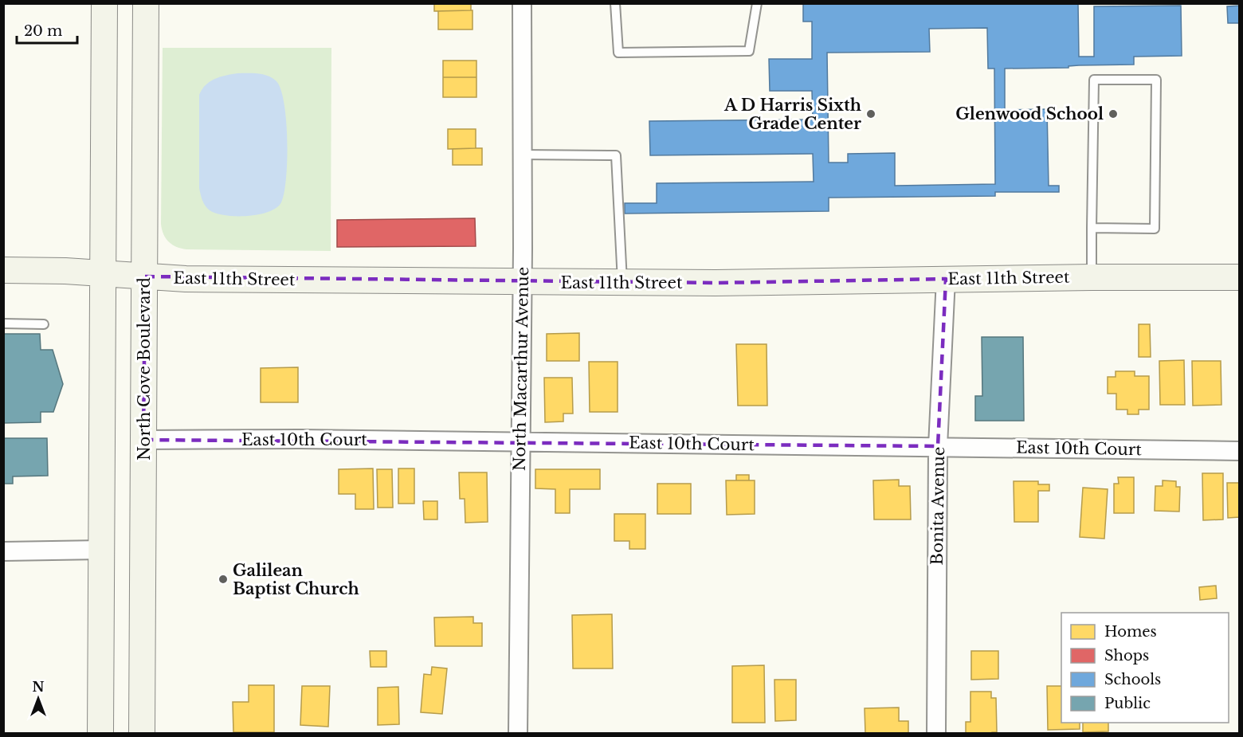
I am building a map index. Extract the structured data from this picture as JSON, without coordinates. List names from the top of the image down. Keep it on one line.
{"streets":{"main road":["East 11th Street","North Cove Boulevard"],"street":["North Macarthur Avenue","East 10th Court","Bonita Avenue"]},"crossings":[["East 11th Street","North Cove Boulevard"],["East 11th Street","North Macarthur Avenue"],["East 11th Street","Bonita Avenue"],["North Cove Boulevard","East 10th Court"],["North Macarthur Avenue","East 10th Court"],["East 10th Court","Bonita Avenue"]],"places":["A D Harris Sixth Grade Center","Glenwood School","Galilean Baptist Church"],"legend":["Homes","Shops","Schools","Public"],"scale_bar":"20 m","north":"top"}
